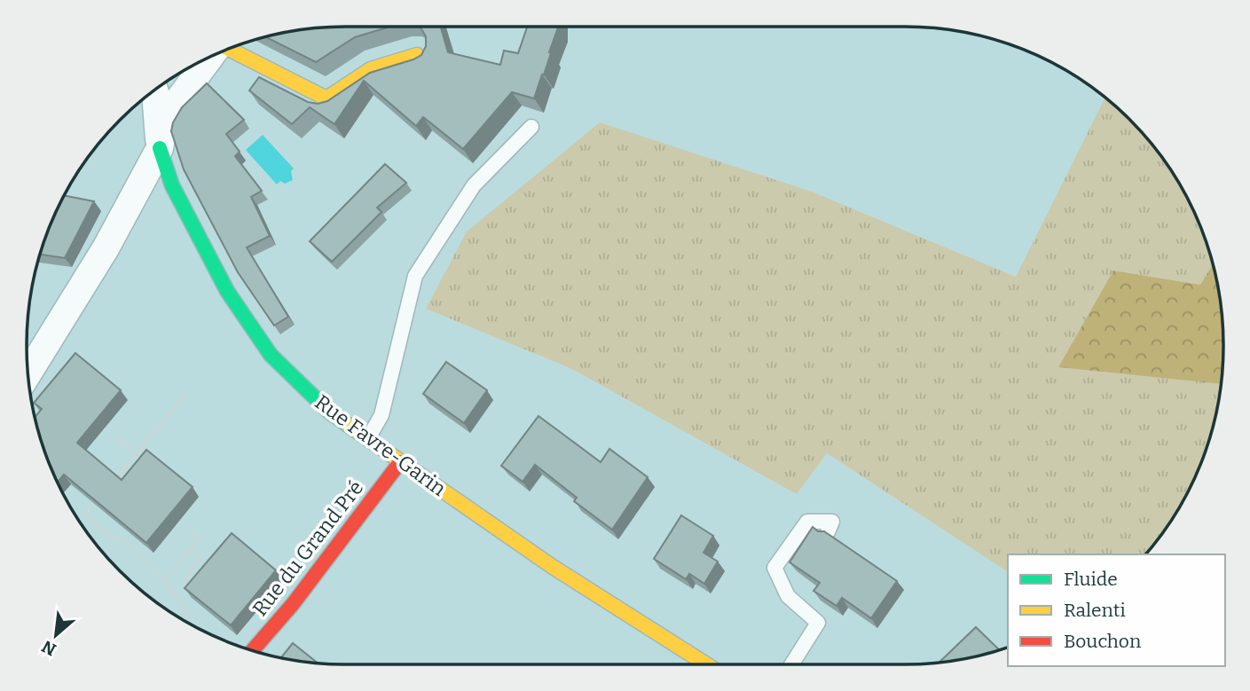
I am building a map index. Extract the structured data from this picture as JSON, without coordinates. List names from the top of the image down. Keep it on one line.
{"streets":{"street":["Rue Favre-Garin","Rue du Grand Pré"]},"crossings":[["Rue Favre-Garin","Rue du Grand Pré"]],"legend":["Fluide","Ralenti","Bouchon"],"north":"bottom left"}
